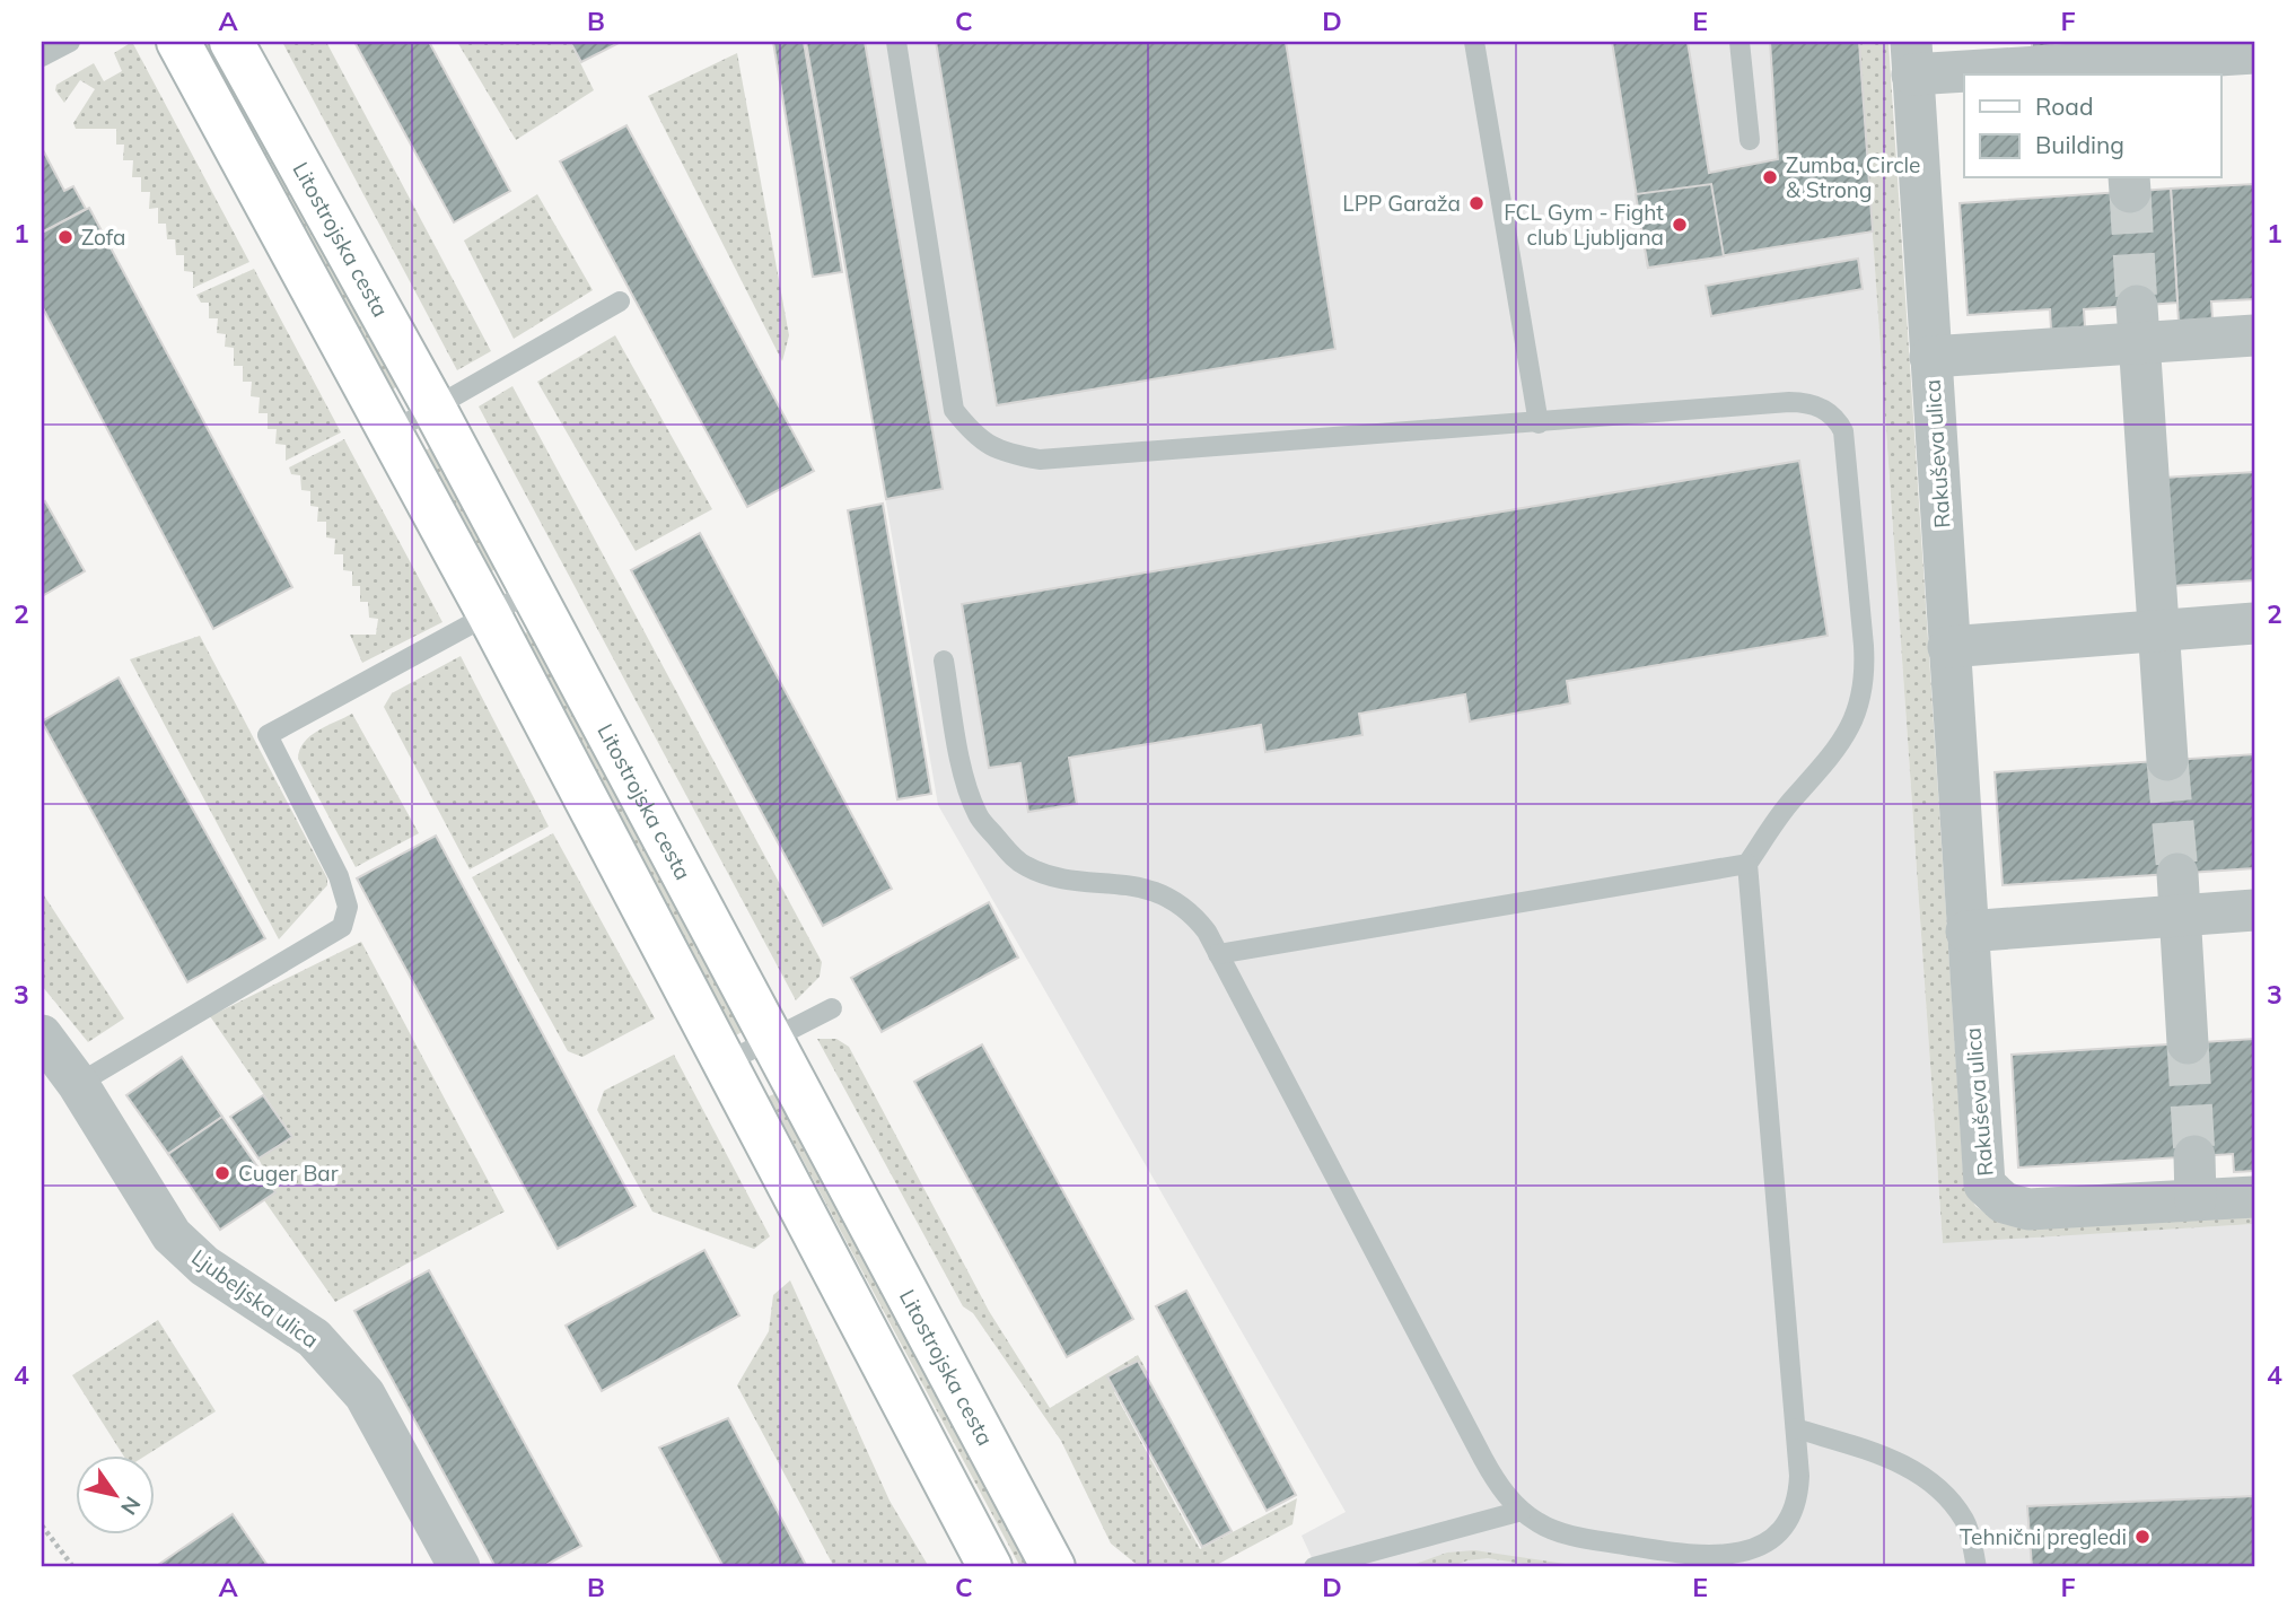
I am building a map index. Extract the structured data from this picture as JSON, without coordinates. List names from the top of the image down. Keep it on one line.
{"streets":{"main road":["Litostrojska cesta"],"street":["Rakuševa ulica","Ljubeljska ulica"]},"places":["Zumba, Circle & Strong","LPP Garaža","FCL Gym - Fight club Ljubljana","Zofa","Cuger Bar","Tehnični pregledi"],"legend":["Road","Building"],"north":"bottom right","grid":{"columns":["A","B","C","D","E","F"],"rows":["1","2","3","4"]}}
